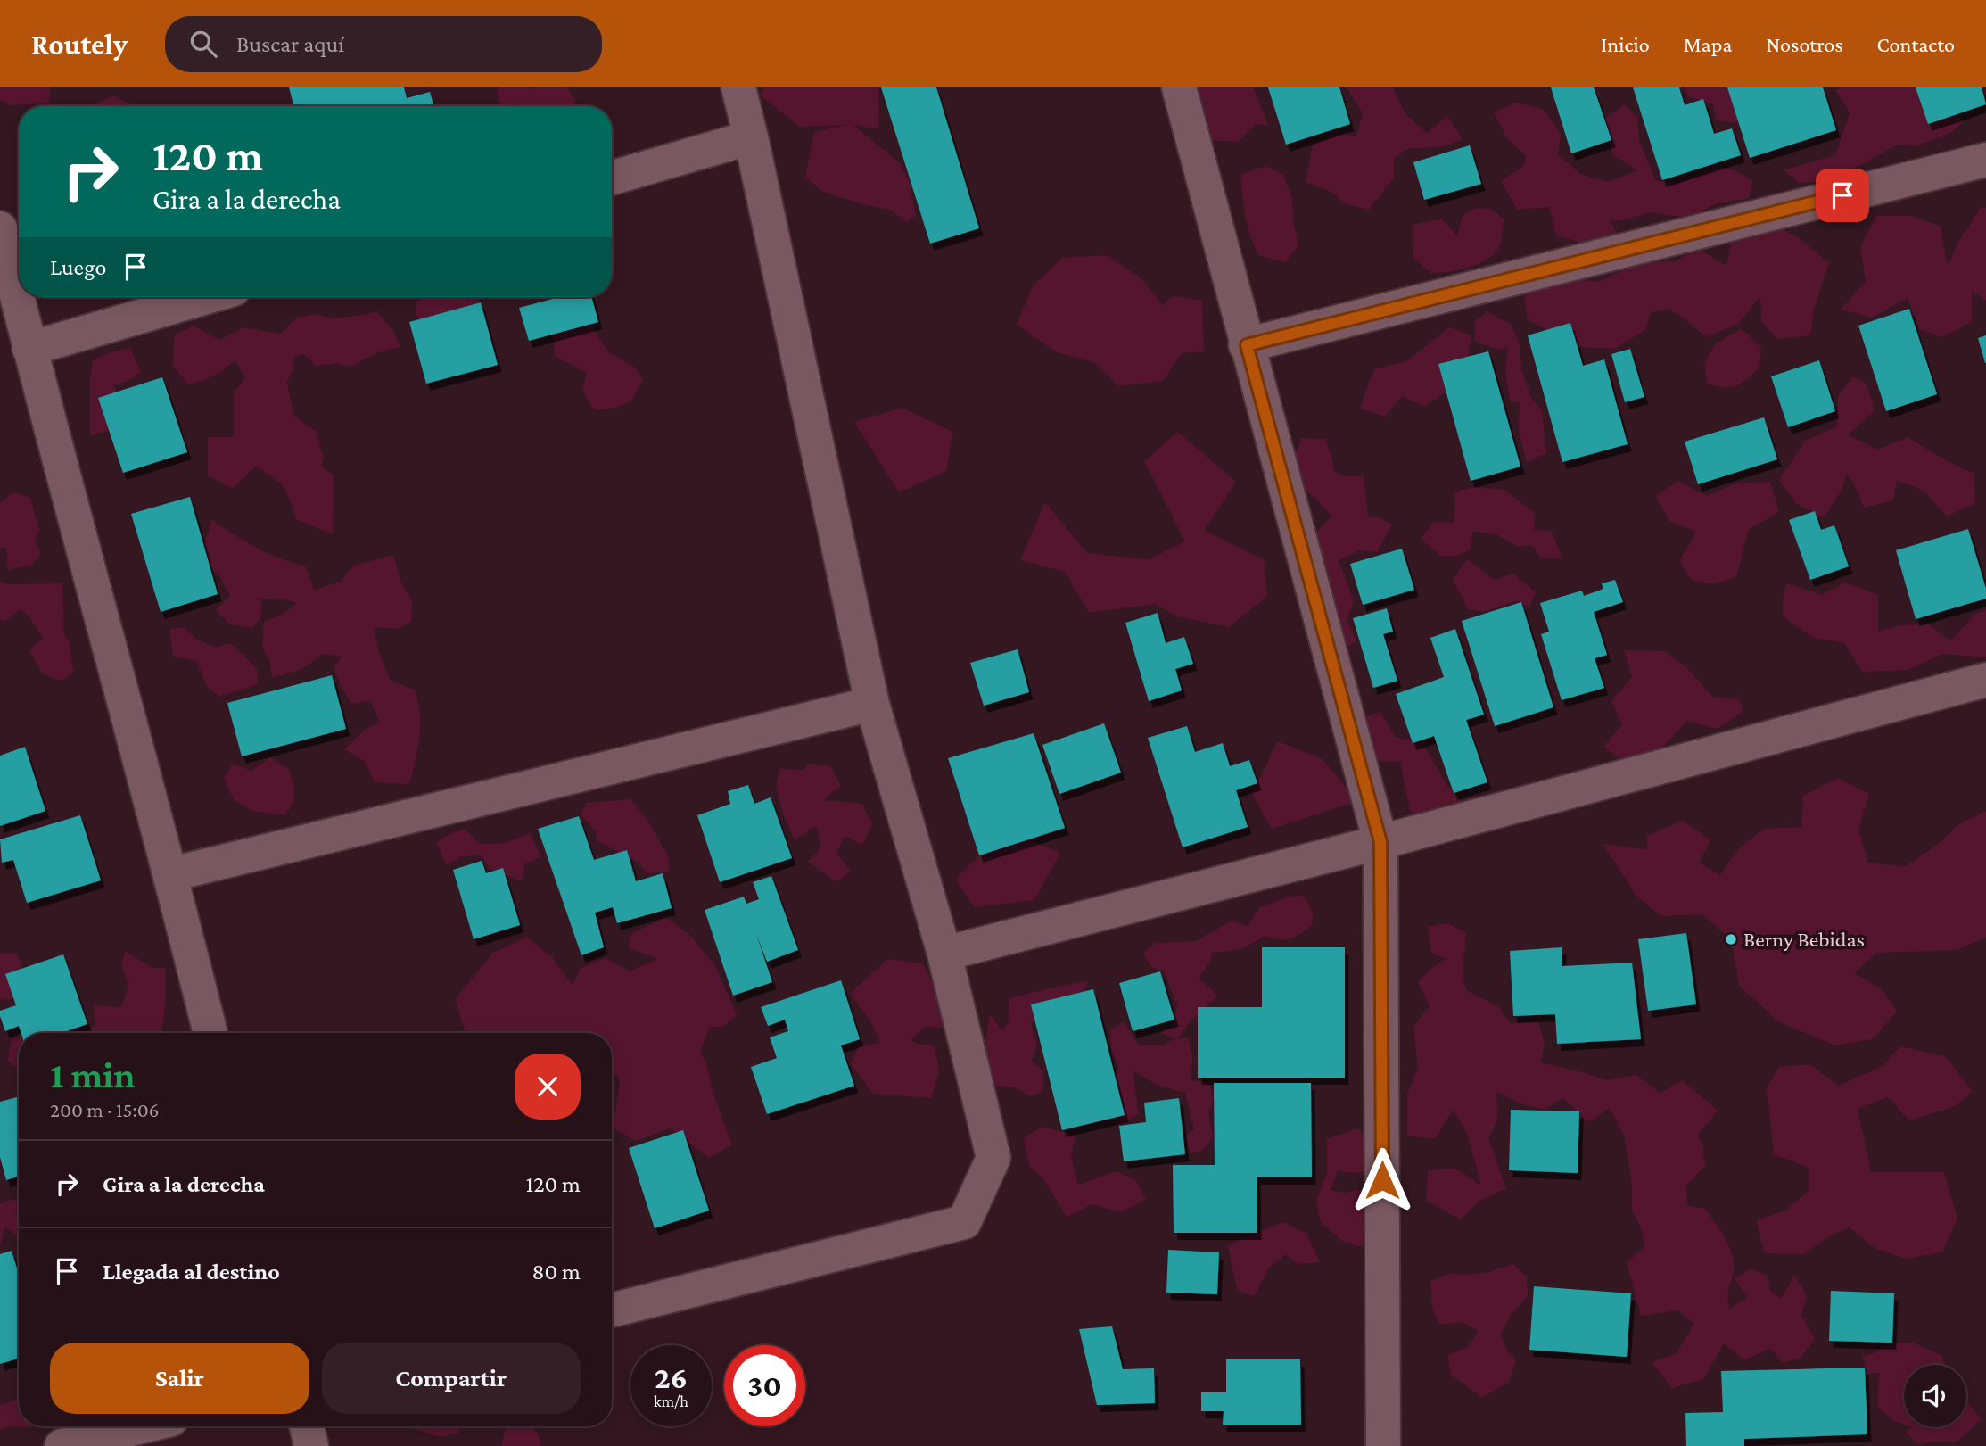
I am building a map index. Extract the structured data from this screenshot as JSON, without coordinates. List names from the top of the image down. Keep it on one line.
{"places":["Berny Bebidas"],"page":{"header":"Routely","search":"Buscar aquí","nav":["Inicio","Mapa","Nosotros","Contacto"],"turn":["120 m","Gira a la derecha"],"then":"Luego","heading":["1 min","200 m · 15:06"],"list":[{"name":"Gira a la derecha","value":"120 m"},{"name":"Llegada al destino","value":"80 m"}],"buttons":["Salir","Compartir"],"speed":"26 km/h","limit":"30"}}
